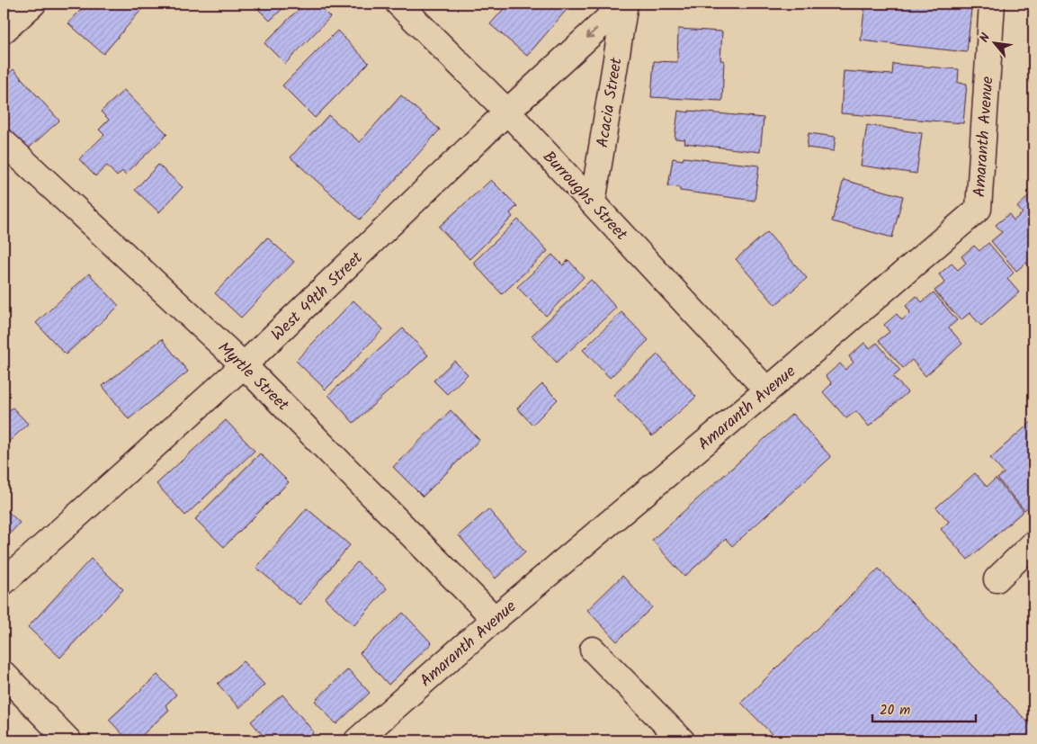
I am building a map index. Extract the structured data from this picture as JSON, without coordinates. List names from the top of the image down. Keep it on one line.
{"streets":{"street":["Acacia Street","Amaranth Avenue","Burroughs Street","West 49th Street","Myrtle Street"]},"crossings":[["Acacia Street","Burroughs Street"],["Acacia Street","West 49th Street"],["Amaranth Avenue","Burroughs Street"],["Amaranth Avenue","Myrtle Street"],["Burroughs Street","West 49th Street"],["West 49th Street","Myrtle Street"]],"scale_bar":"20 m","north":"top left"}
